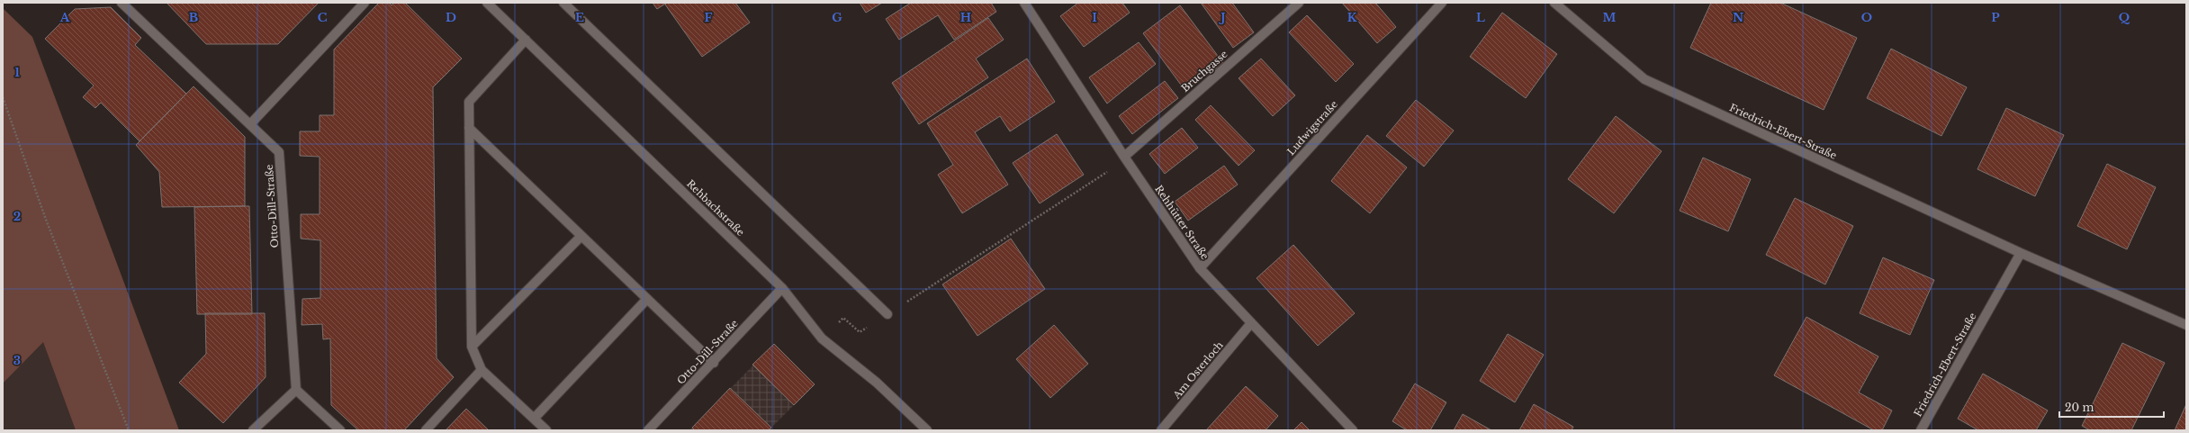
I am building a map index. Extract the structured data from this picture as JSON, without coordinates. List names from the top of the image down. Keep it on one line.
{"streets":{"street":["Bruchgasse","Ludwigstraße","Friedrich-Ebert-Straße","Otto-Dill-Straße","Rehbachstraße","Rehhütter Straße","Am Osterloch"]},"crossings":[["Bruchgasse","Rehhütter Straße"],["Ludwigstraße","Rehhütter Straße"],["Otto-Dill-Straße","Rehbachstraße"],["Rehhütter Straße","Am Osterloch"]],"scale_bar":"20 m","grid":{"columns":["A","B","C","D","E","F","G","H","I","J","K","L","M","N","O","P","Q"],"rows":["1","2","3"]}}
